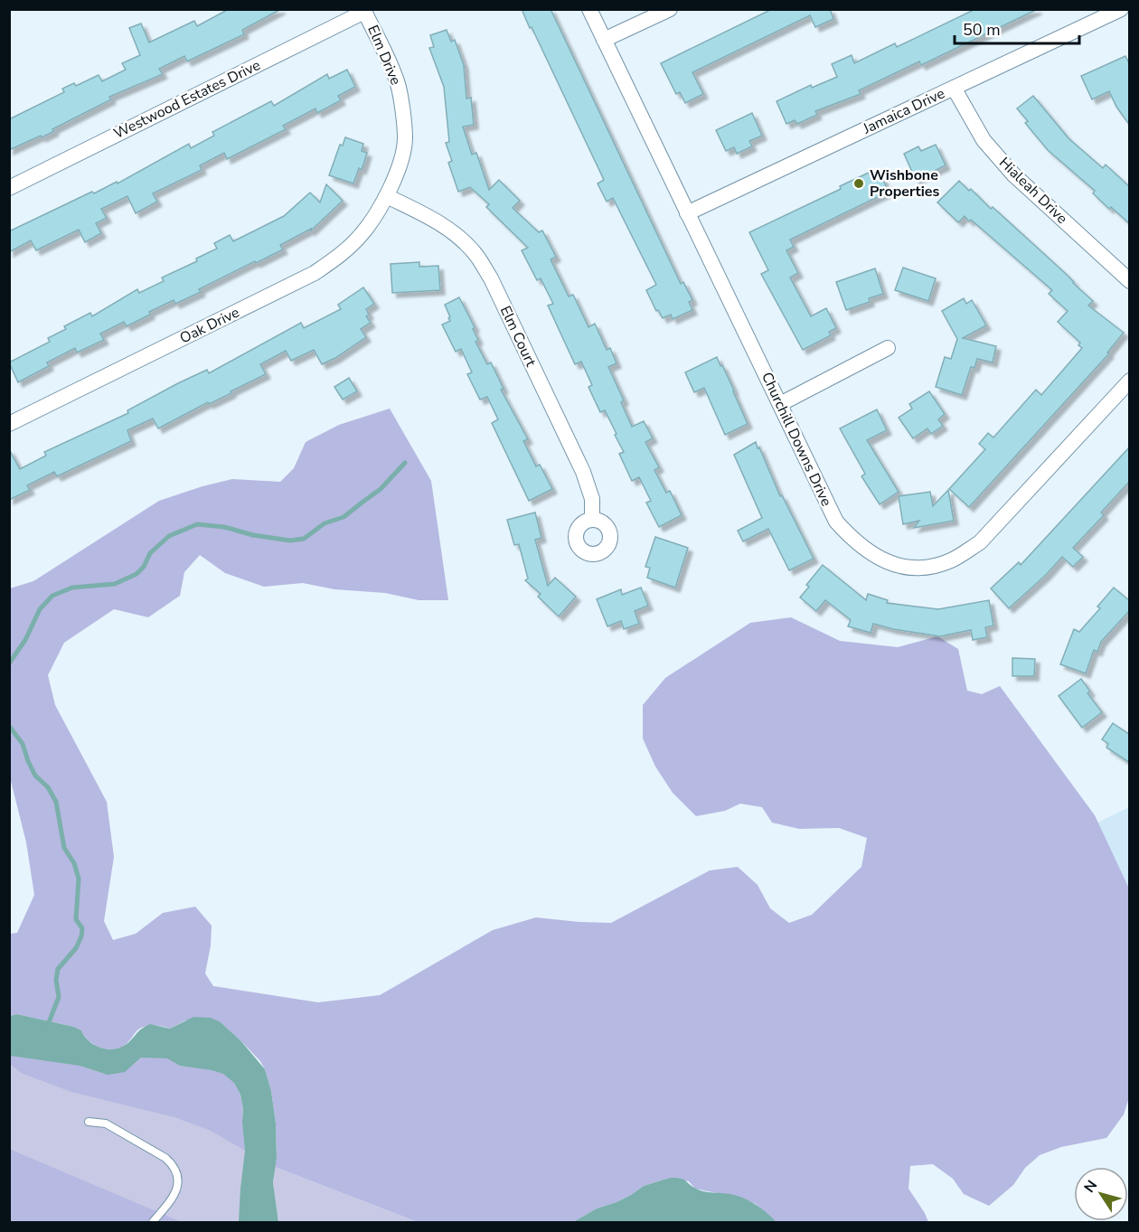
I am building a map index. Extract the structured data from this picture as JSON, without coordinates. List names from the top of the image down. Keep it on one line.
{"streets":{"street":["Elm Drive","Westwood Estates Drive","Jamaica Drive","Hialeah Drive","Oak Drive","Elm Court","Churchill Downs Drive"]},"crossings":[["Elm Drive","Westwood Estates Drive"],["Elm Drive","Oak Drive"],["Elm Drive","Elm Court"],["Jamaica Drive","Hialeah Drive"],["Jamaica Drive","Churchill Downs Drive"],["Oak Drive","Elm Court"]],"places":["Wishbone Properties"],"scale_bar":"50 m","north":"top left"}
